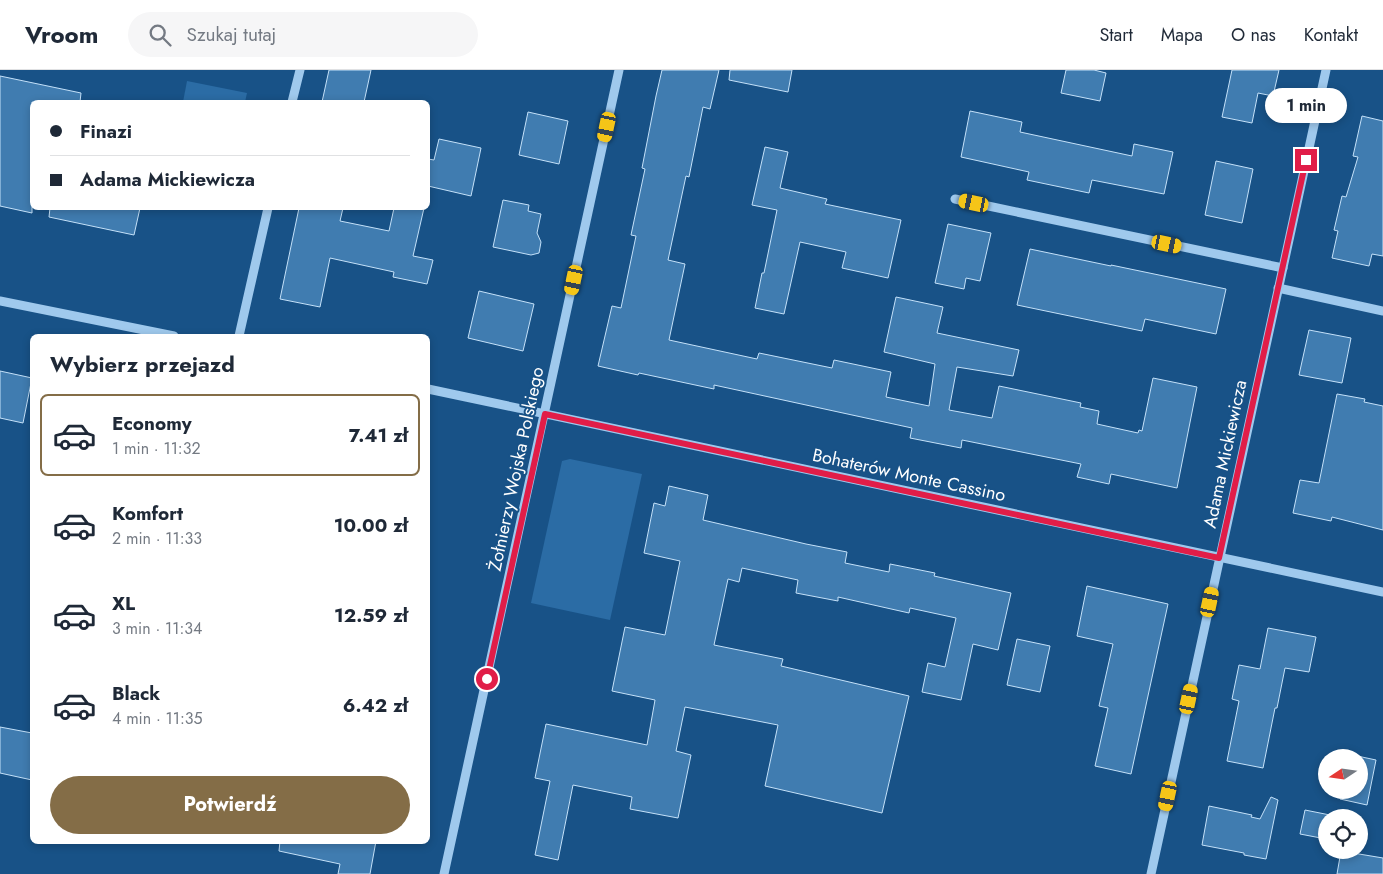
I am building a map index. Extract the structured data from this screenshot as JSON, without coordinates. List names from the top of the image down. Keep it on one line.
{"streets":{"street":["Adama Mickiewicza","Żołnierzy Wojska Polskiego","Bohaterów Monte Cassino"]},"crossings":[["Adama Mickiewicza","Bohaterów Monte Cassino"],["Żołnierzy Wojska Polskiego","Bohaterów Monte Cassino"]],"north":"left","page":{"header":"Vroom","search":"Szukaj tutaj","nav":["Start","Mapa","O nas","Kontakt"],"bubble":"1 min","banner":["Finazi","Adama Mickiewicza"],"heading":"Wybierz przejazd","list":[{"name":"Economy","note":"1 min · 11:32","value":"7.41 zł"},{"name":"Komfort","note":"2 min · 11:33","value":"10.00 zł"},{"name":"XL","note":"3 min · 11:34","value":"12.59 zł"},{"name":"Black","note":"4 min · 11:35","value":"6.42 zł"}],"buttons":"Potwierdź"}}
